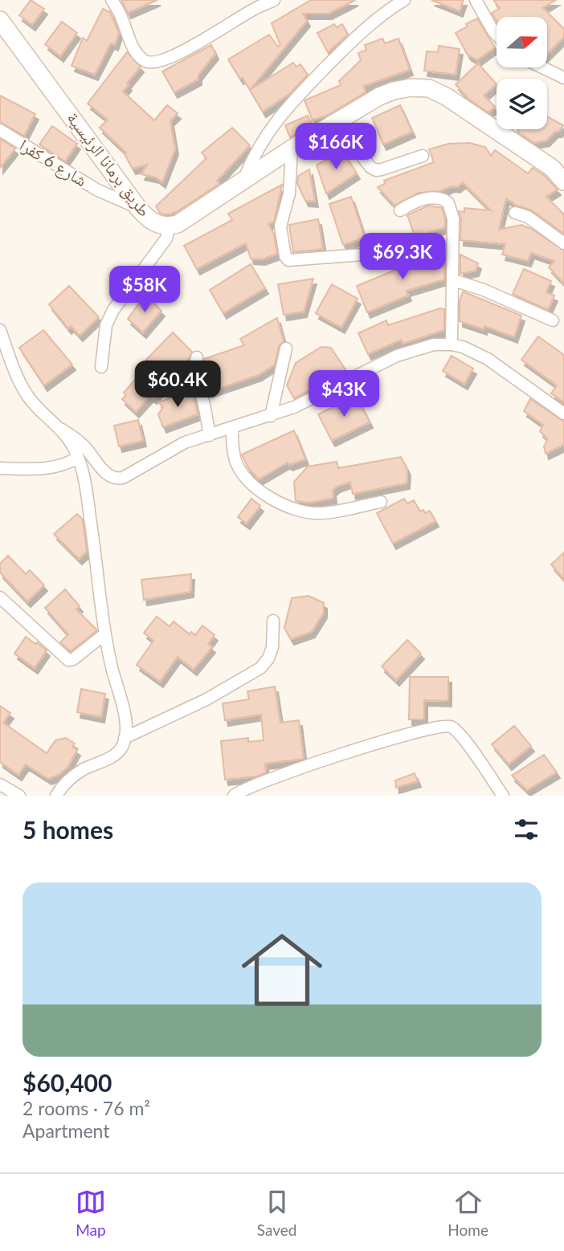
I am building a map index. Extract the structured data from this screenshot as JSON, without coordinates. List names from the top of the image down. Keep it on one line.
{"streets":{"main road":["طريق برمانا الرئيسية"],"street":["شارع 6 كفرا"]},"crossings":[["شارع 6 كفرا","طريق برمانا الرئيسية"]],"north":"right","page":{"price":["$166K","$69.3K","$58K","$60.4K","$43K"],"heading":"5 homes","list":[{"name":"$60,400","note":"2 rooms · 76 m² · Apartment"}],"tabs":["Map","Saved","Home"]}}
